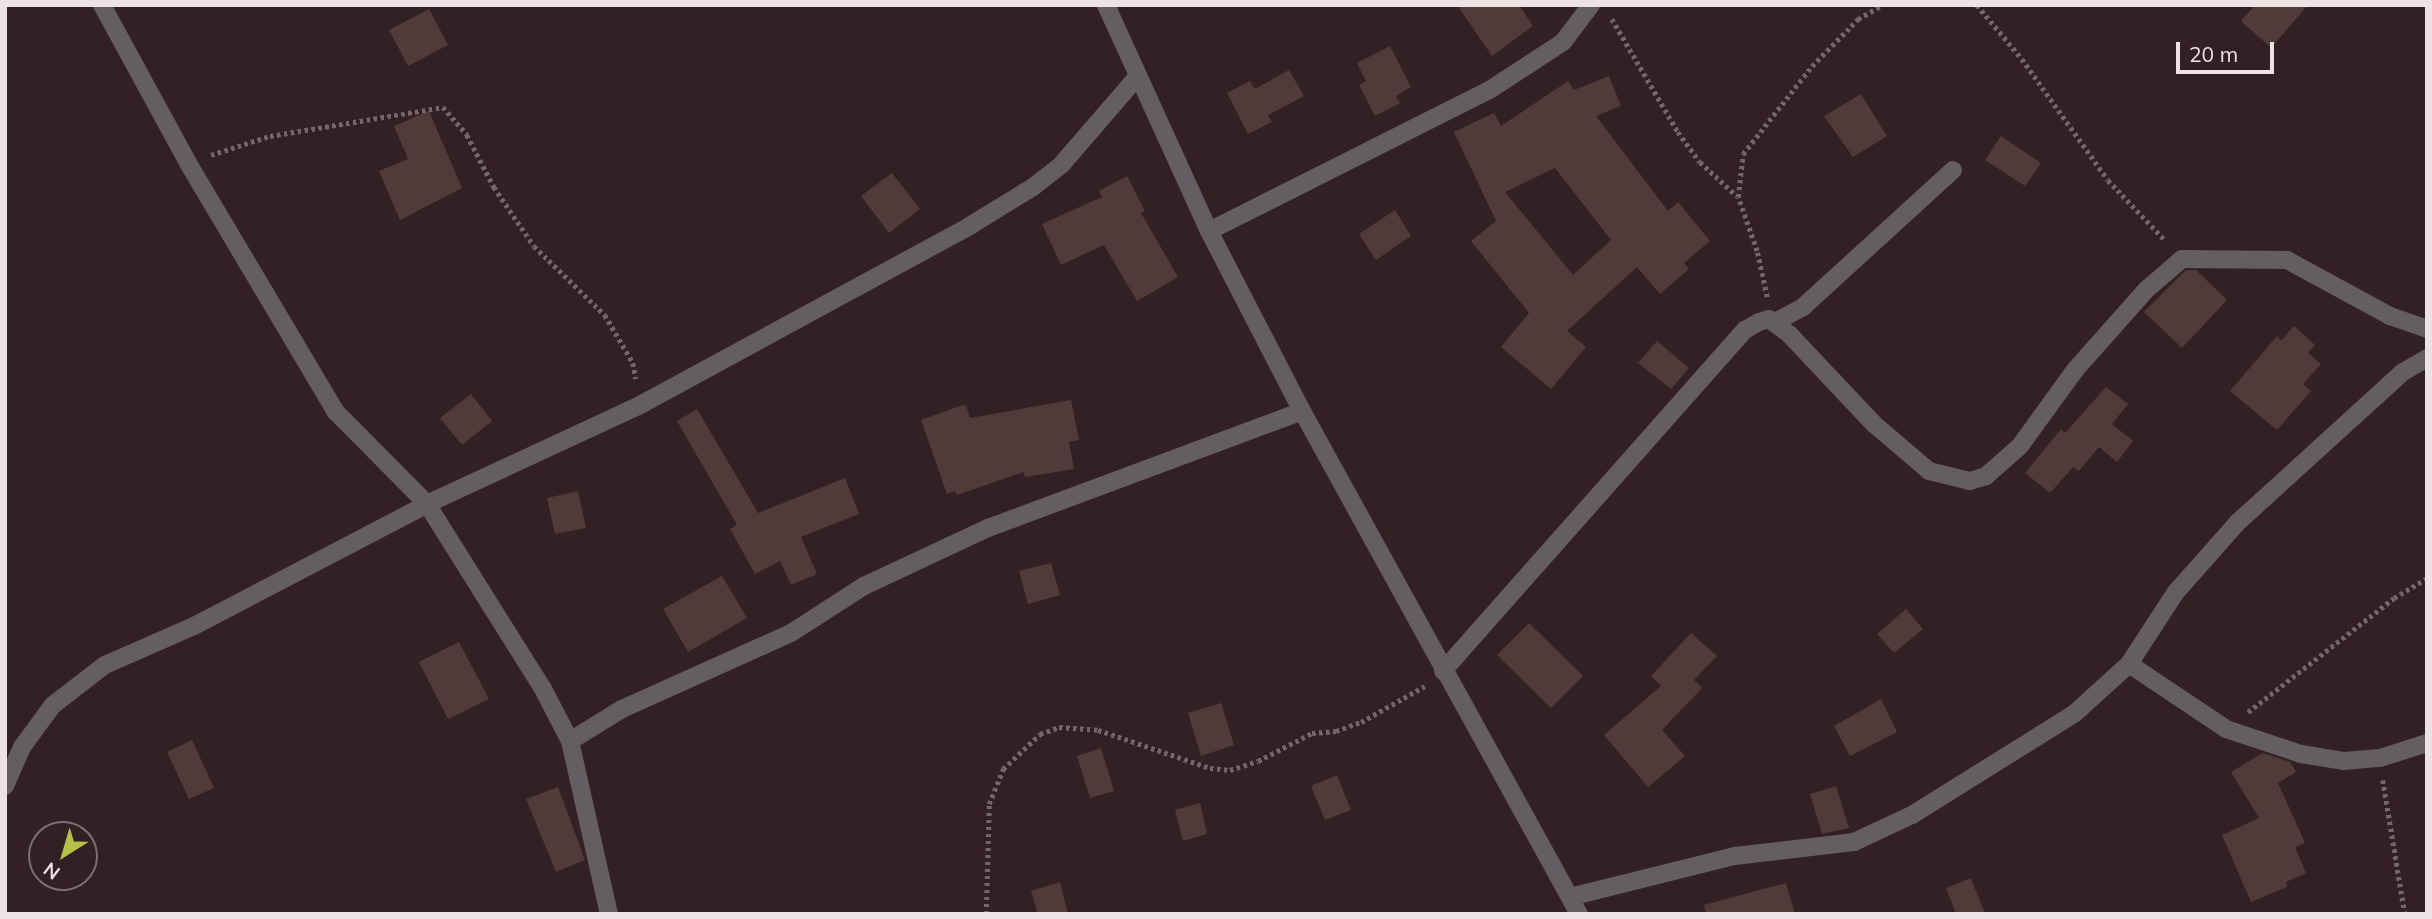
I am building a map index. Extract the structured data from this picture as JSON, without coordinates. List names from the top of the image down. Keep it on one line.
{"scale_bar":"20 m","north":"bottom left"}
